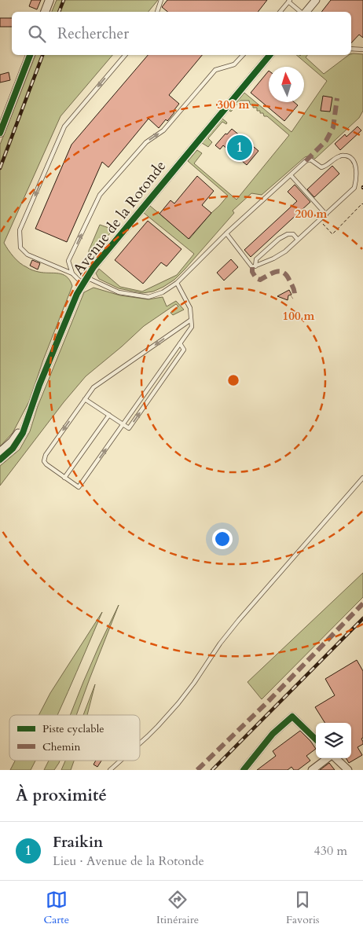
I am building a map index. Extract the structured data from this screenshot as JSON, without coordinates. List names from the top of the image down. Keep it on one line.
{"streets":{"street":["Avenue de la Rotonde"]},"legend":["Piste cyclable","Chemin"],"north":"top","page":{"search":"Rechercher","pins":"1","heading":"À proximité","list":[{"mark":"1","name":"Fraikin","note":"Lieu · Avenue de la Rotonde","value":"430 m"}],"nav":["Carte","Itinéraire","Favoris"]},"rings":["300 m","200 m","100 m"]}
